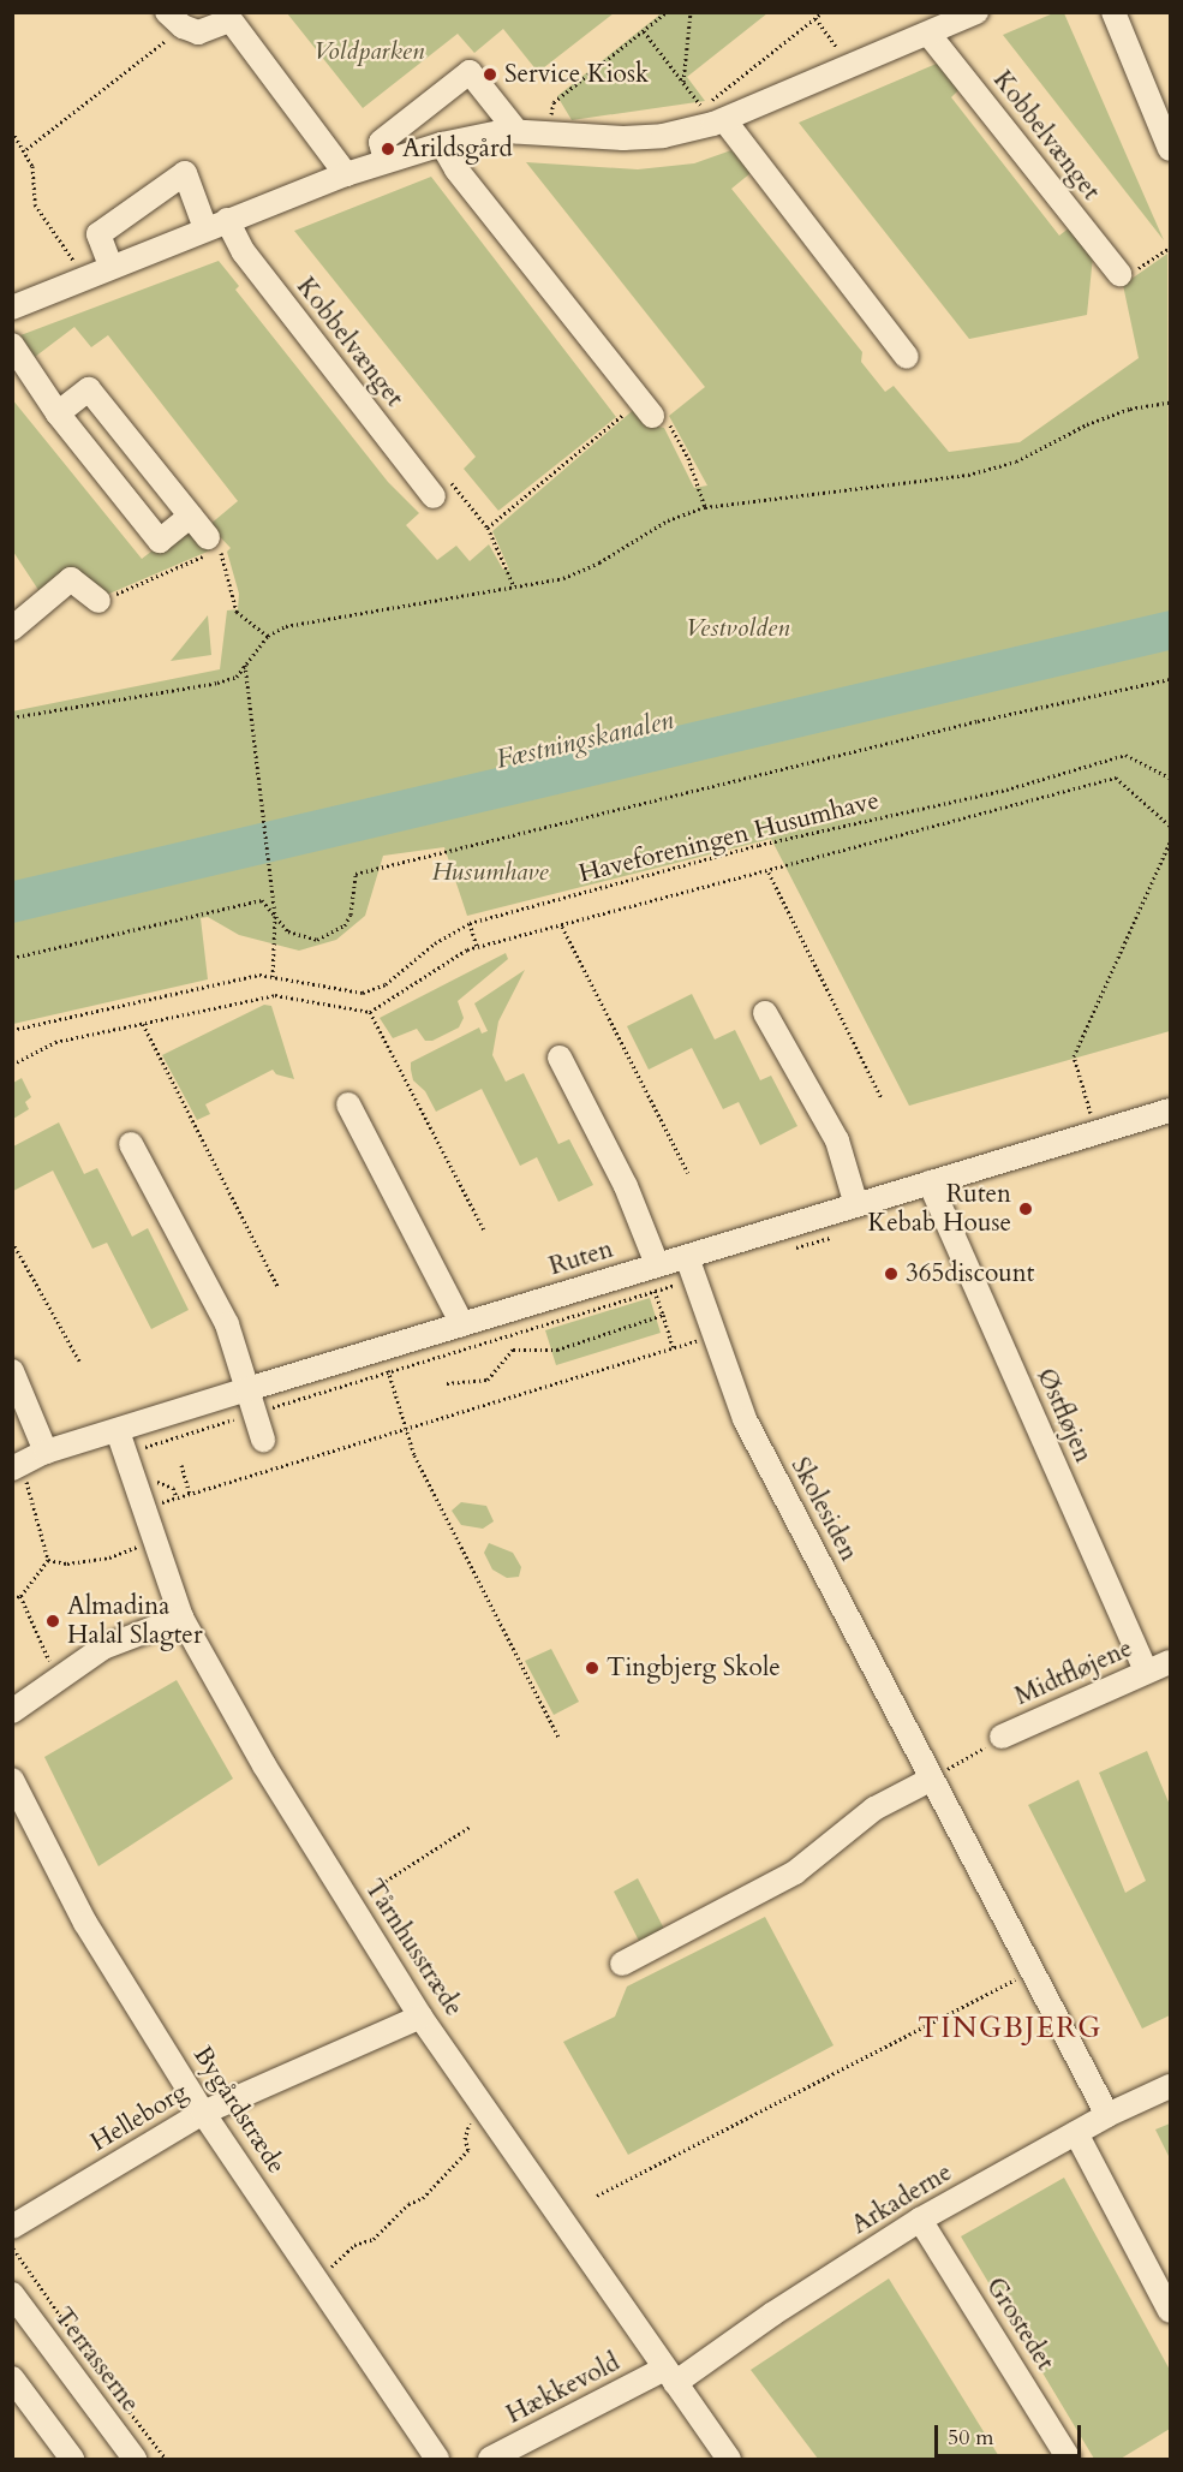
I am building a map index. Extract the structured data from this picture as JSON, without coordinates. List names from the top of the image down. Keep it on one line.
{"streets":{"street":["Kobbelvænget","Ruten","Østfløjen","Skolesiden","Midtfløjene","Tårnhusstræde","Bygårdstræde","Helleborg","Arkaderne","Grostedet","Terrasserne","Hækkevold"],"path":["Haveforeningen Husumhave"]},"crossings":[["Ruten","Østfløjen"],["Ruten","Skolesiden"],["Ruten","Tårnhusstræde"],["Østfløjen","Midtfløjene"],["Skolesiden","Arkaderne"],["Tårnhusstræde","Helleborg"],["Tårnhusstræde","Arkaderne"],["Tårnhusstræde","Hækkevold"],["Bygårdstræde","Helleborg"],["Arkaderne","Grostedet"],["Arkaderne","Hækkevold"]],"districts":["TINGBJERG"],"water":["Fæstningskanalen"],"parks":["Voldparken","Vestvolden","Husumhave"],"places":["Service Kiosk","Arildsgård","Ruten Kebab House","365discount","Almadina Halal Slagter","Tingbjerg Skole"],"scale_bar":"50 m"}
